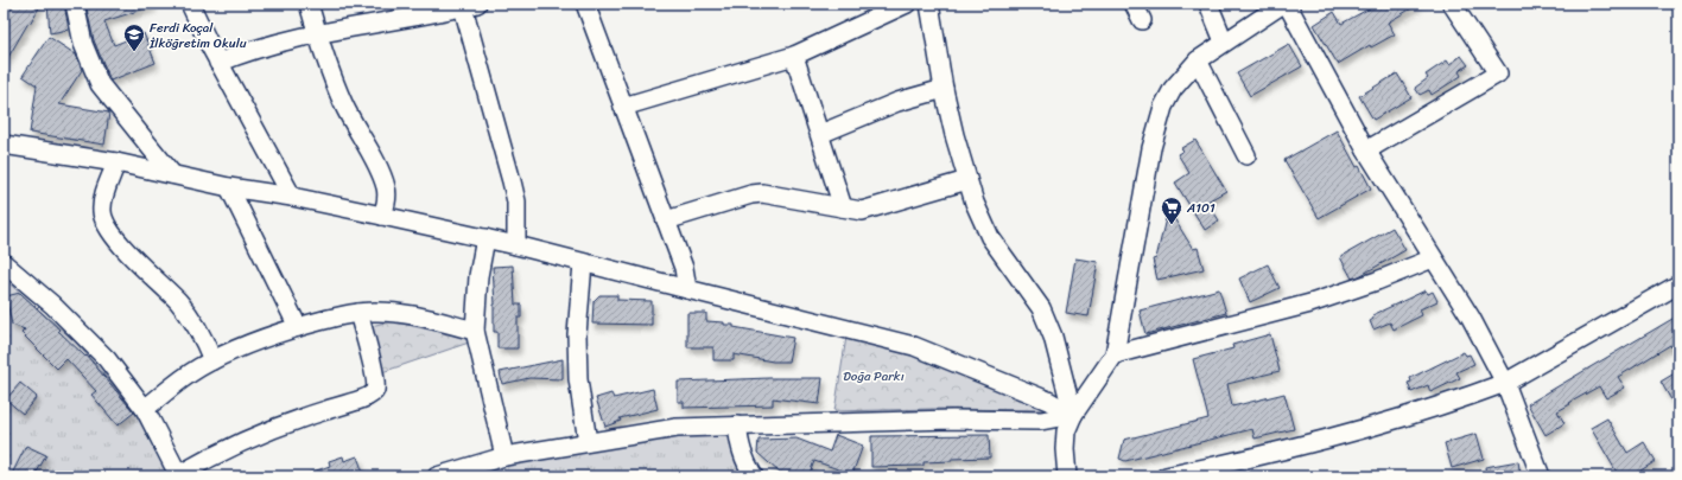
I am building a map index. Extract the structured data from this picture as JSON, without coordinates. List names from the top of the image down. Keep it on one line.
{"parks":["Doğa Parkı"],"places":{"school or university":["Ferdi Koçal İlköğretim Okulu"],"supermarket":["A101"]}}
